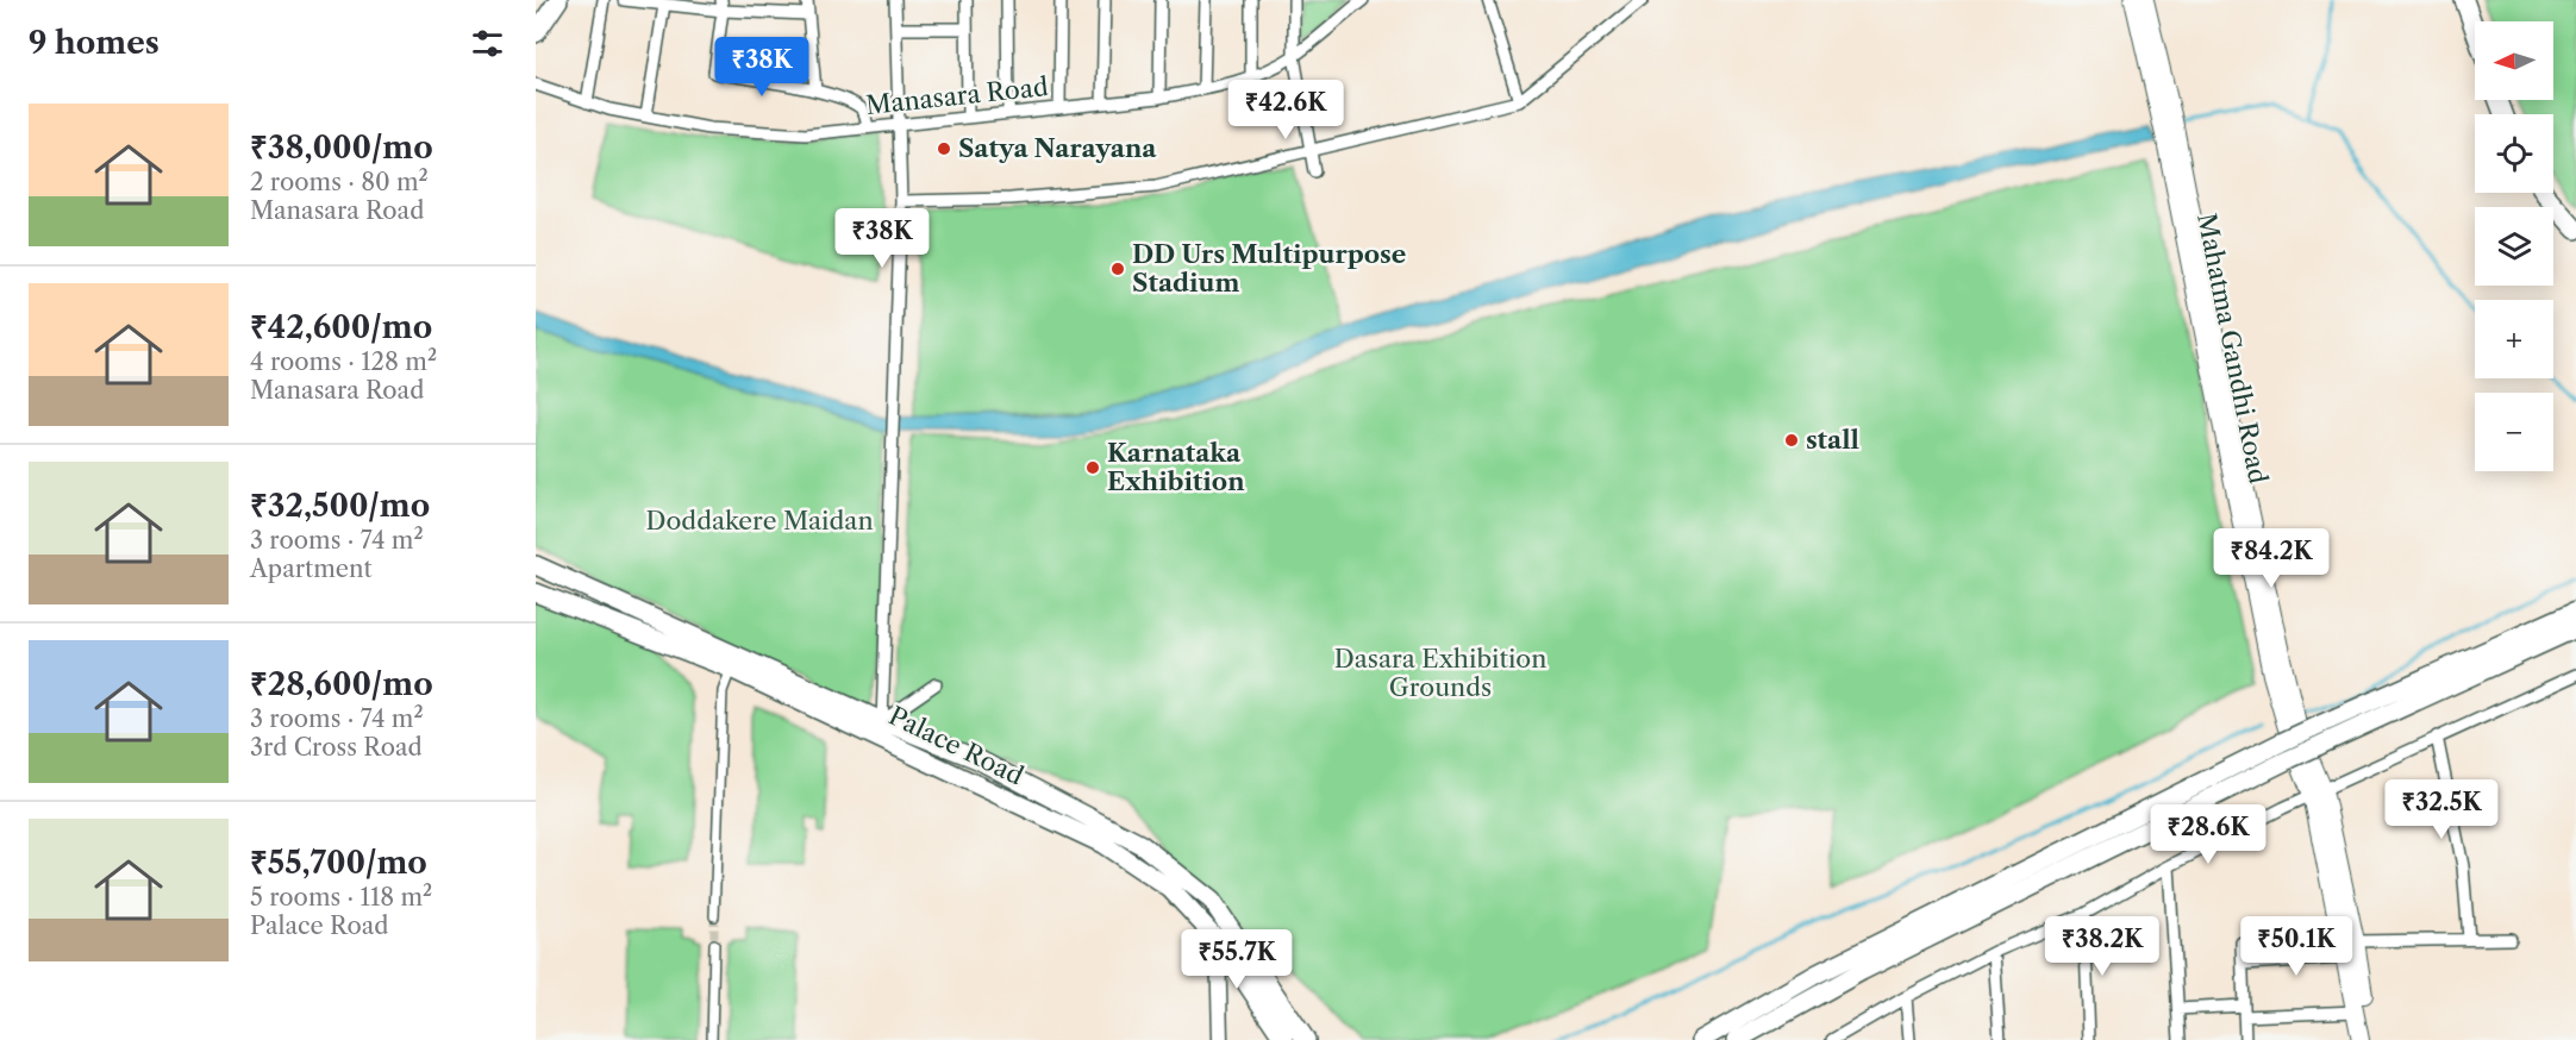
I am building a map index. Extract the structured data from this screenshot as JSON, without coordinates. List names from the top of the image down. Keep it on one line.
{"streets":{"main road":["Mahatma Gandhi Road","Palace Road"],"street":["Manasara Road"]},"parks":["Doddakere Maidan","Dasara Exhibition Grounds"],"places":["Satya Narayana","DD Urs Multipurpose Stadium","stall","Karnataka Exhibition"],"north":"left","page":{"heading":"9 homes","map_buttons":["+","−"],"price":["₹38K","₹42.6K","₹38K","₹84.2K","₹32.5K","₹28.6K","₹38.2K","₹50.1K","₹55.7K"],"list":[{"name":"₹38,000/mo","note":"2 rooms · 80 m² · Manasara Road"},{"name":"₹42,600/mo","note":"4 rooms · 128 m² · Manasara Road"},{"name":"₹32,500/mo","note":"3 rooms · 74 m² · Apartment"},{"name":"₹28,600/mo","note":"3 rooms · 74 m² · 3rd Cross Road"},{"name":"₹55,700/mo","note":"5 rooms · 118 m² · Palace Road"}]}}
